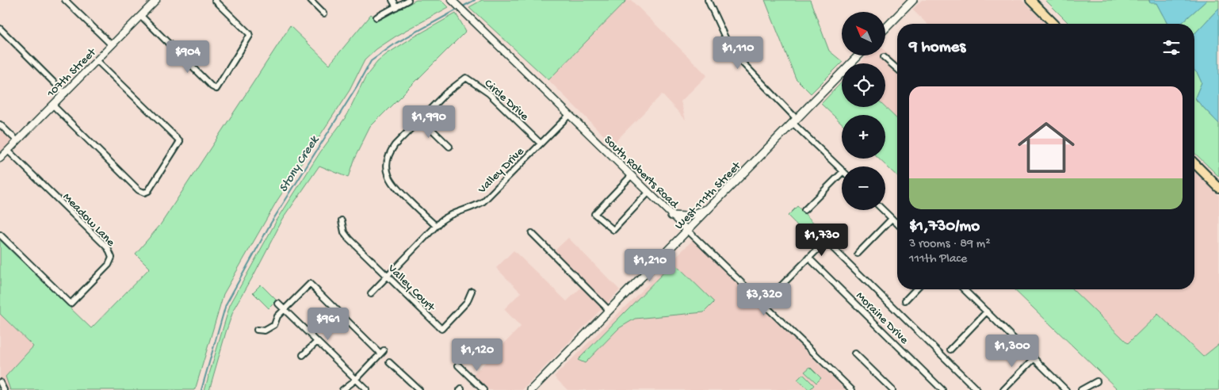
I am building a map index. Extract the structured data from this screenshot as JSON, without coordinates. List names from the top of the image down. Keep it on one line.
{"streets":{"main road":["West 111th Street"],"street":["107th Street","Circle Drive","Valley Drive","South Roberts Road","Meadow Lane","Valley Court","Moraine Drive"]},"crossings":[["107th Street","Meadow Lane"],["Circle Drive","Valley Drive"],["Valley Drive","South Roberts Road"],["Valley Drive","Valley Court"],["South Roberts Road","West 111th Street"]],"water":["Stony Creek"],"north":"top left","page":{"map_buttons":["+","−"],"heading":"9 homes","price":["$1,110","$904","$1,990","$1,730","$1,210","$3,320","$961","$1,300","$1,120"],"list":[{"name":"$1,730/mo","note":"3 rooms · 89 m² · 111th Place"}]}}
